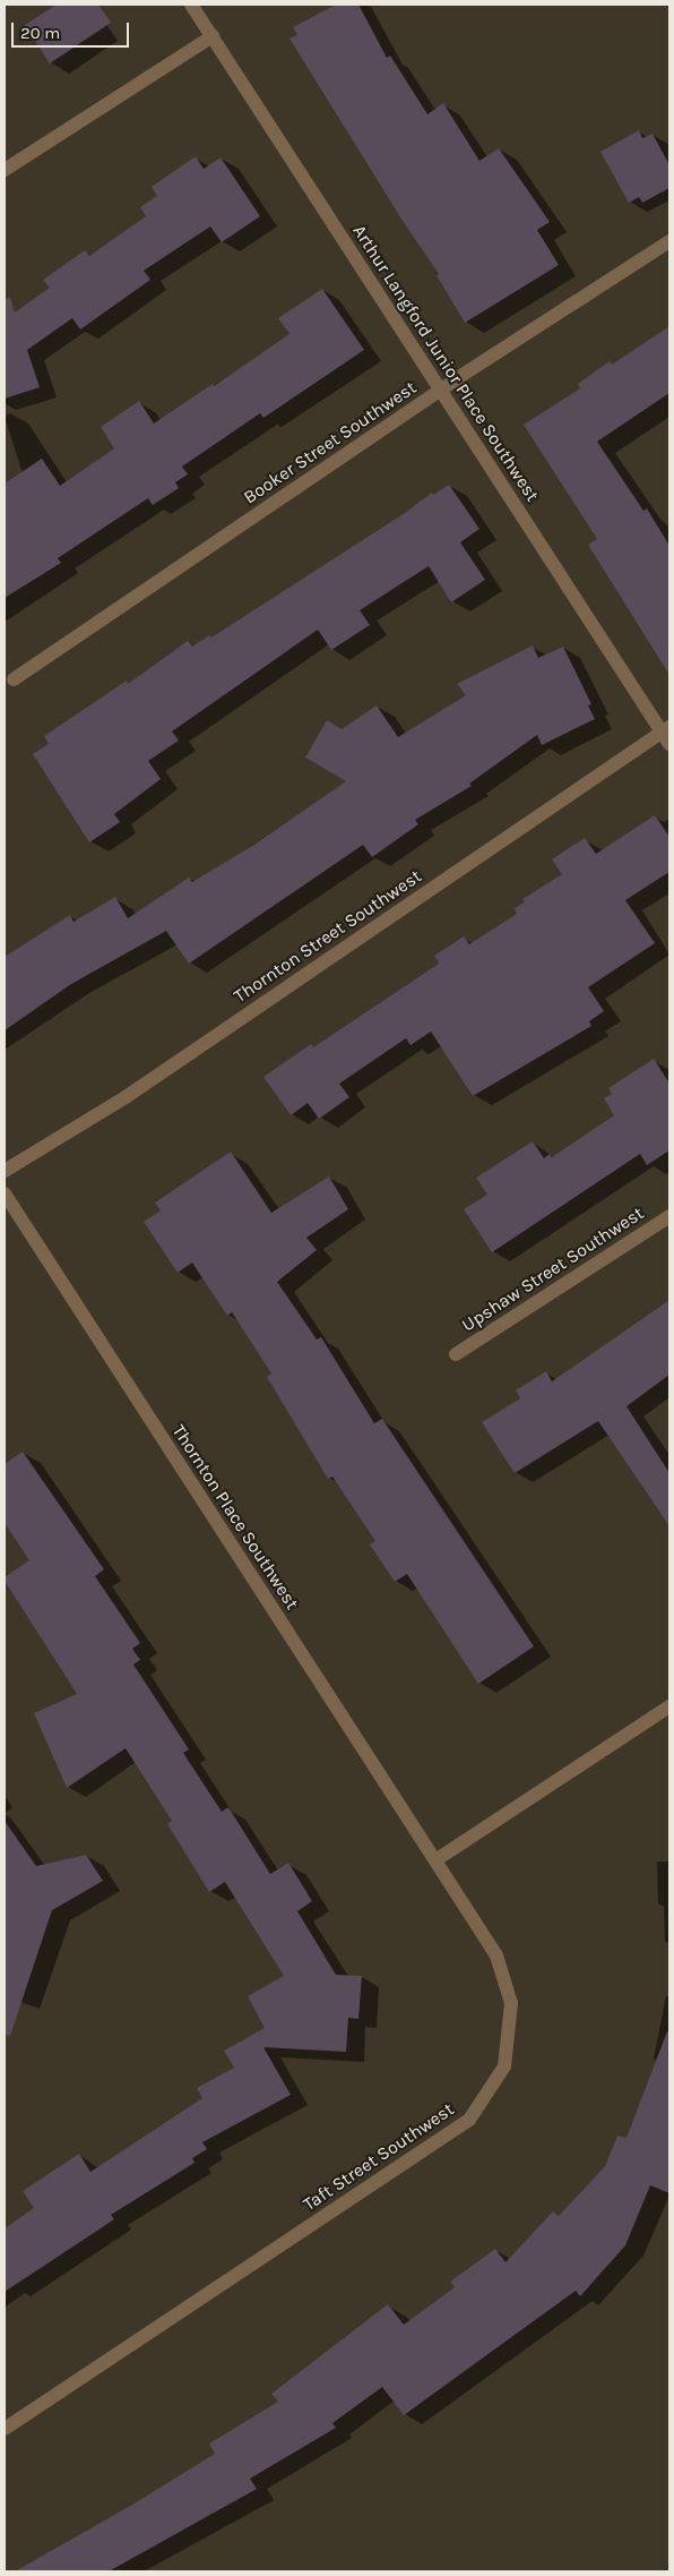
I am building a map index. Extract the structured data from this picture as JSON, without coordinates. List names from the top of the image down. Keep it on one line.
{"streets":{"street":["Arthur Langford Junior Place Southwest","Booker Street Southwest","Thornton Street Southwest","Upshaw Street Southwest","Thornton Place Southwest","Taft Street Southwest"]},"crossings":[["Arthur Langford Junior Place Southwest","Booker Street Southwest"],["Arthur Langford Junior Place Southwest","Thornton Street Southwest"],["Thornton Place Southwest","Taft Street Southwest"]],"scale_bar":"20 m"}
